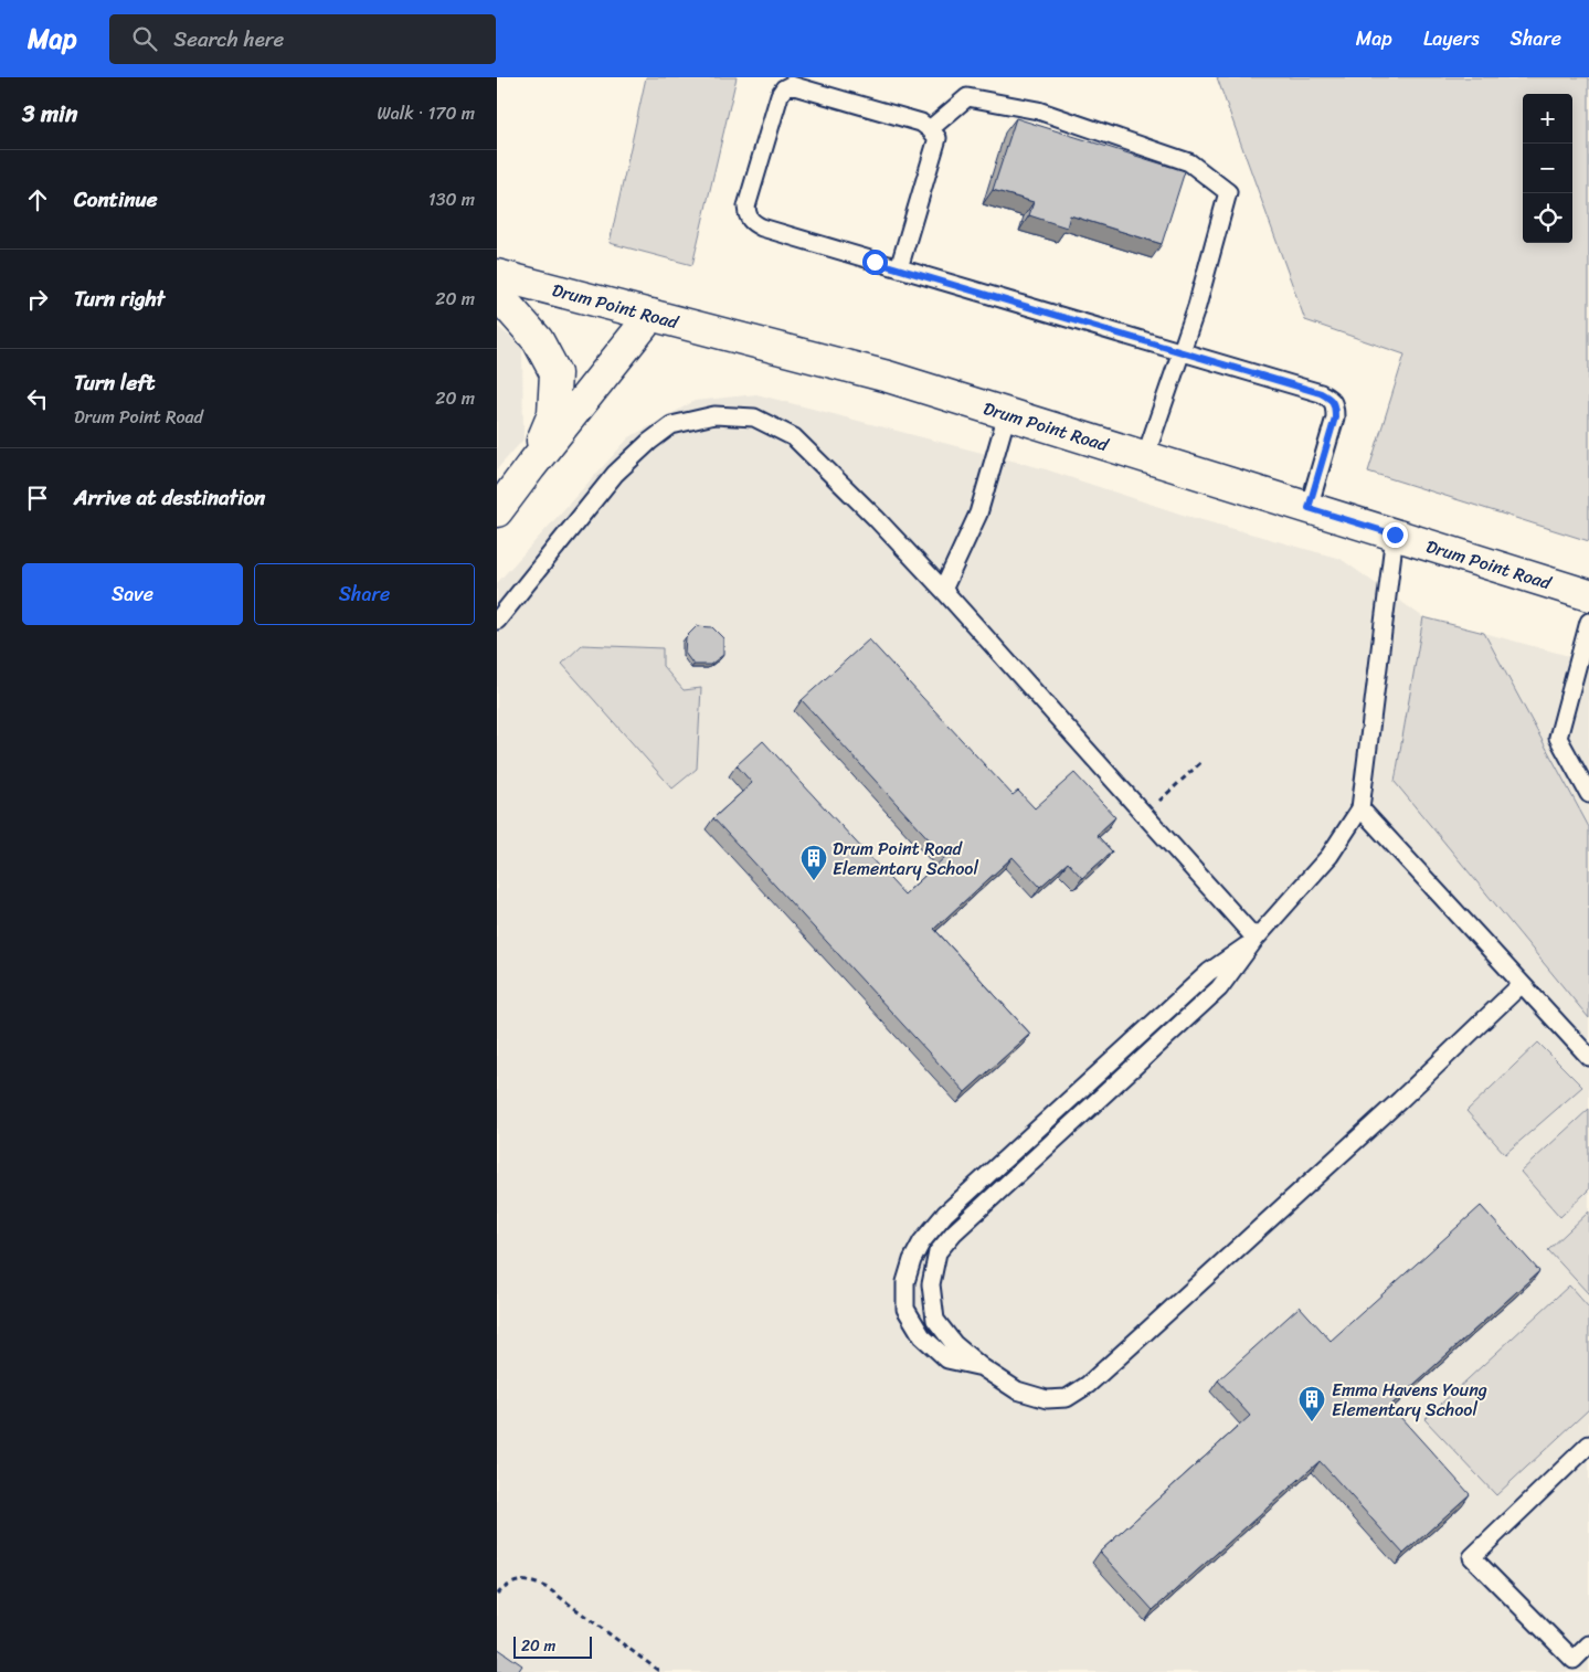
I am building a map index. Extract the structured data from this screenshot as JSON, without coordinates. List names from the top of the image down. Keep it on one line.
{"streets":{"street":["Drum Point Road"]},"places":{"building":["Drum Point Road Elementary School","Emma Havens Young Elementary School"]},"scale_bar":"20 m","page":{"header":"Map","search":"Search here","nav":["Map","Layers","Share"],"heading":["3 min","Walk · 170 m"],"map_buttons":["+","−"],"list":[["Continue","130 m"],["Turn right","20 m"],["Turn left","Drum Point Road","20 m"],"Arrive at destination"],"buttons":["Save","Share"],"scale":"20 m"}}
